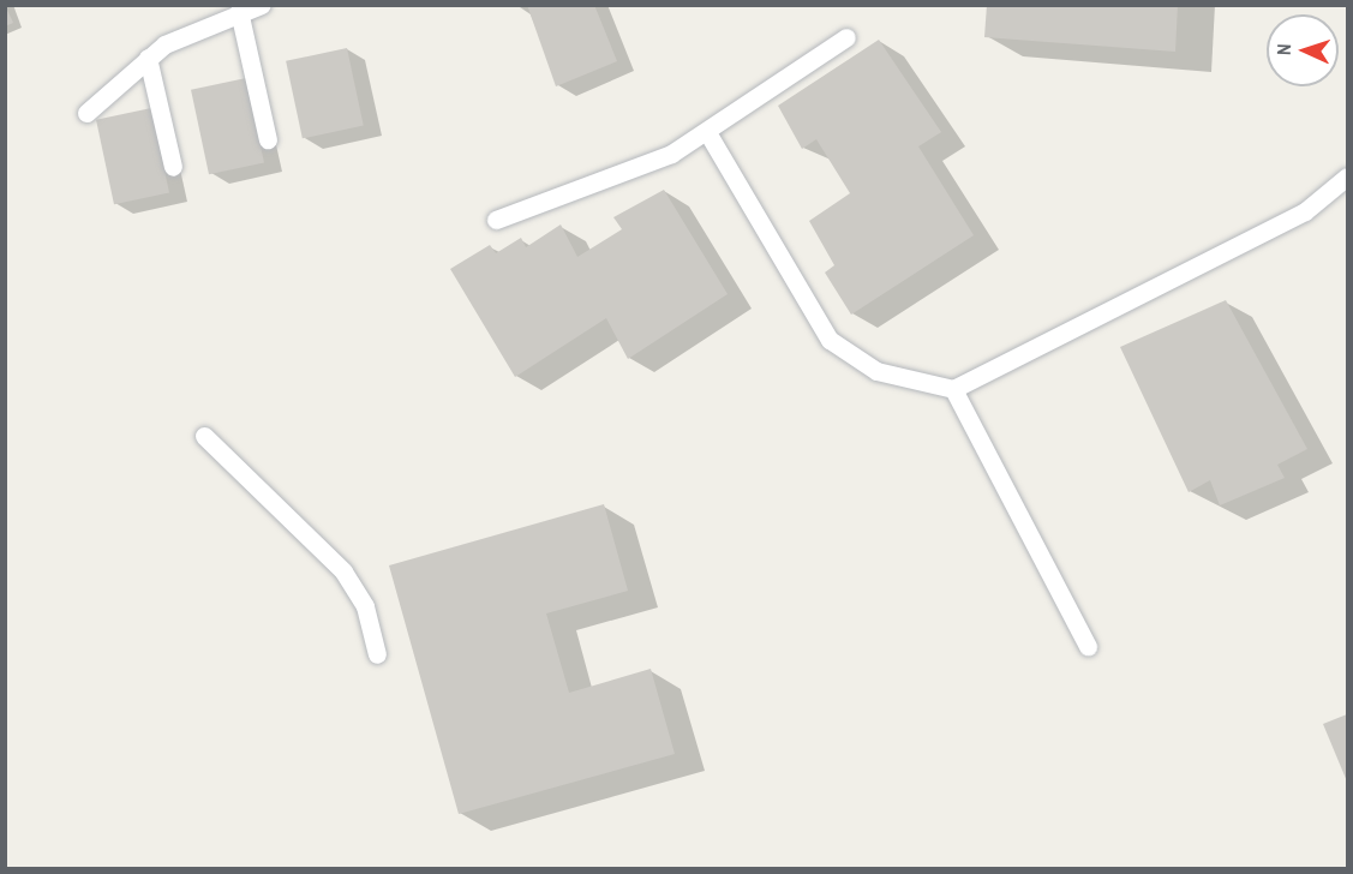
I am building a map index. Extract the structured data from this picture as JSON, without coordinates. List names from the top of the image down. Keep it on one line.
{"north":"left"}
